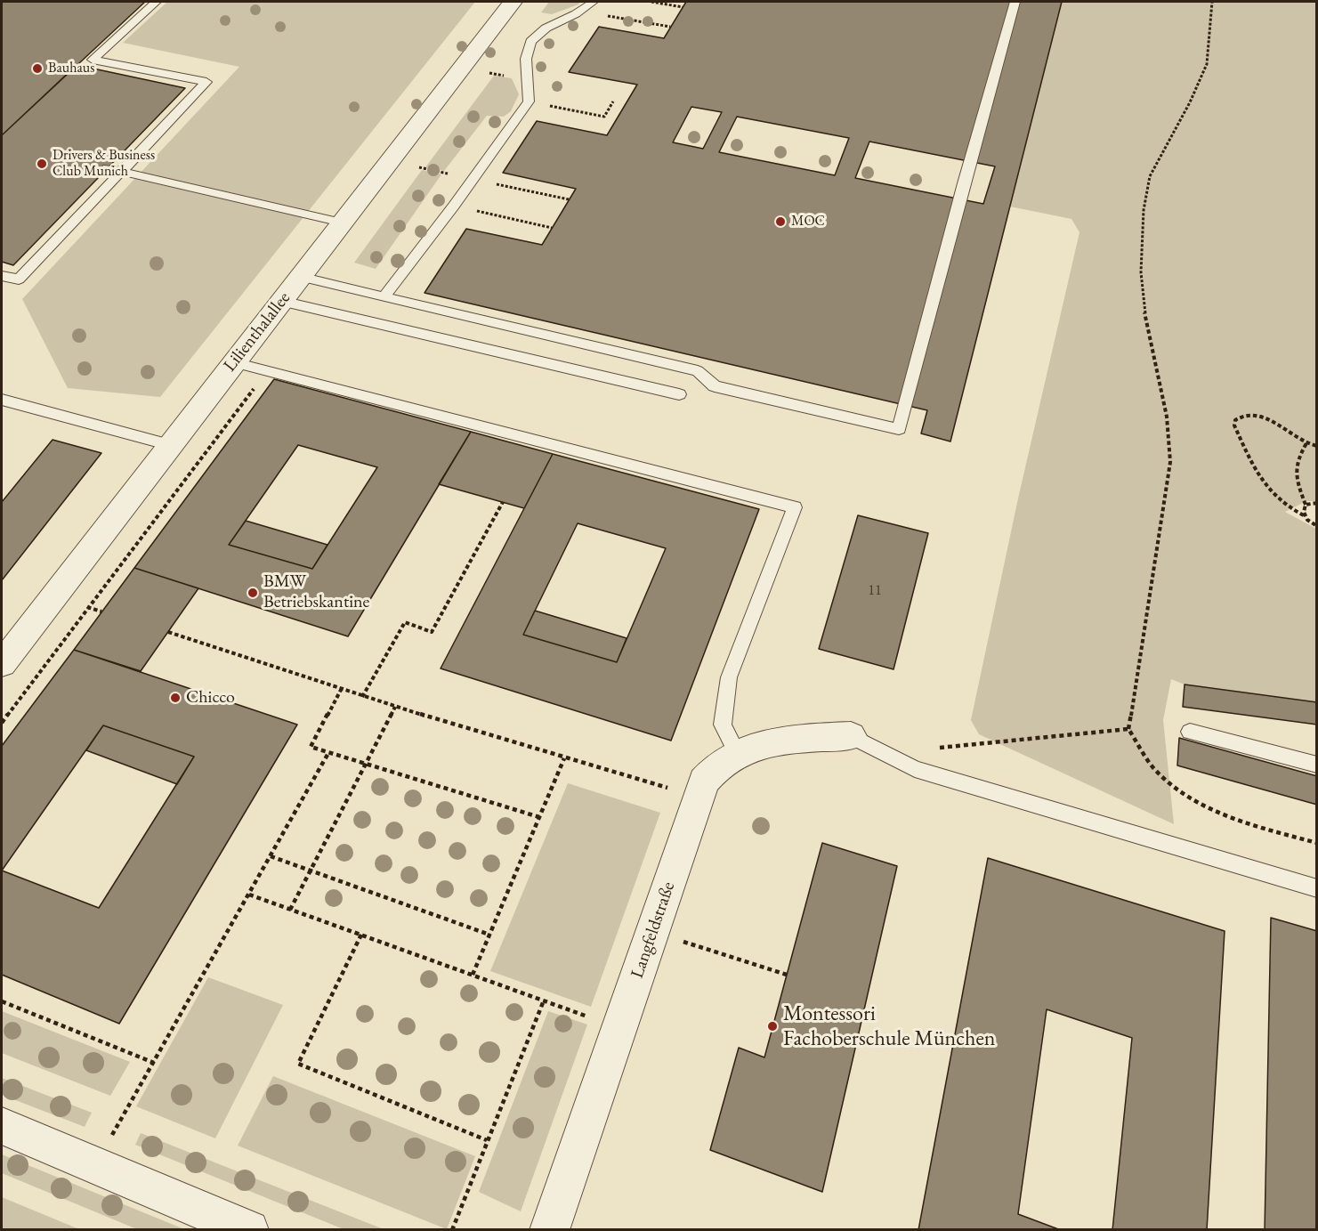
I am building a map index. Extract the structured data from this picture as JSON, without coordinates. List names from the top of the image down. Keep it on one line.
{"streets":{"street":["Lilienthalallee","Langfeldstraße"]},"places":["Bauhaus","Drivers & Business Club Munich","MOC","BMW Betriebskantine","Chicco","Montessori Fachoberschule München"],"house_numbers":["11"]}
